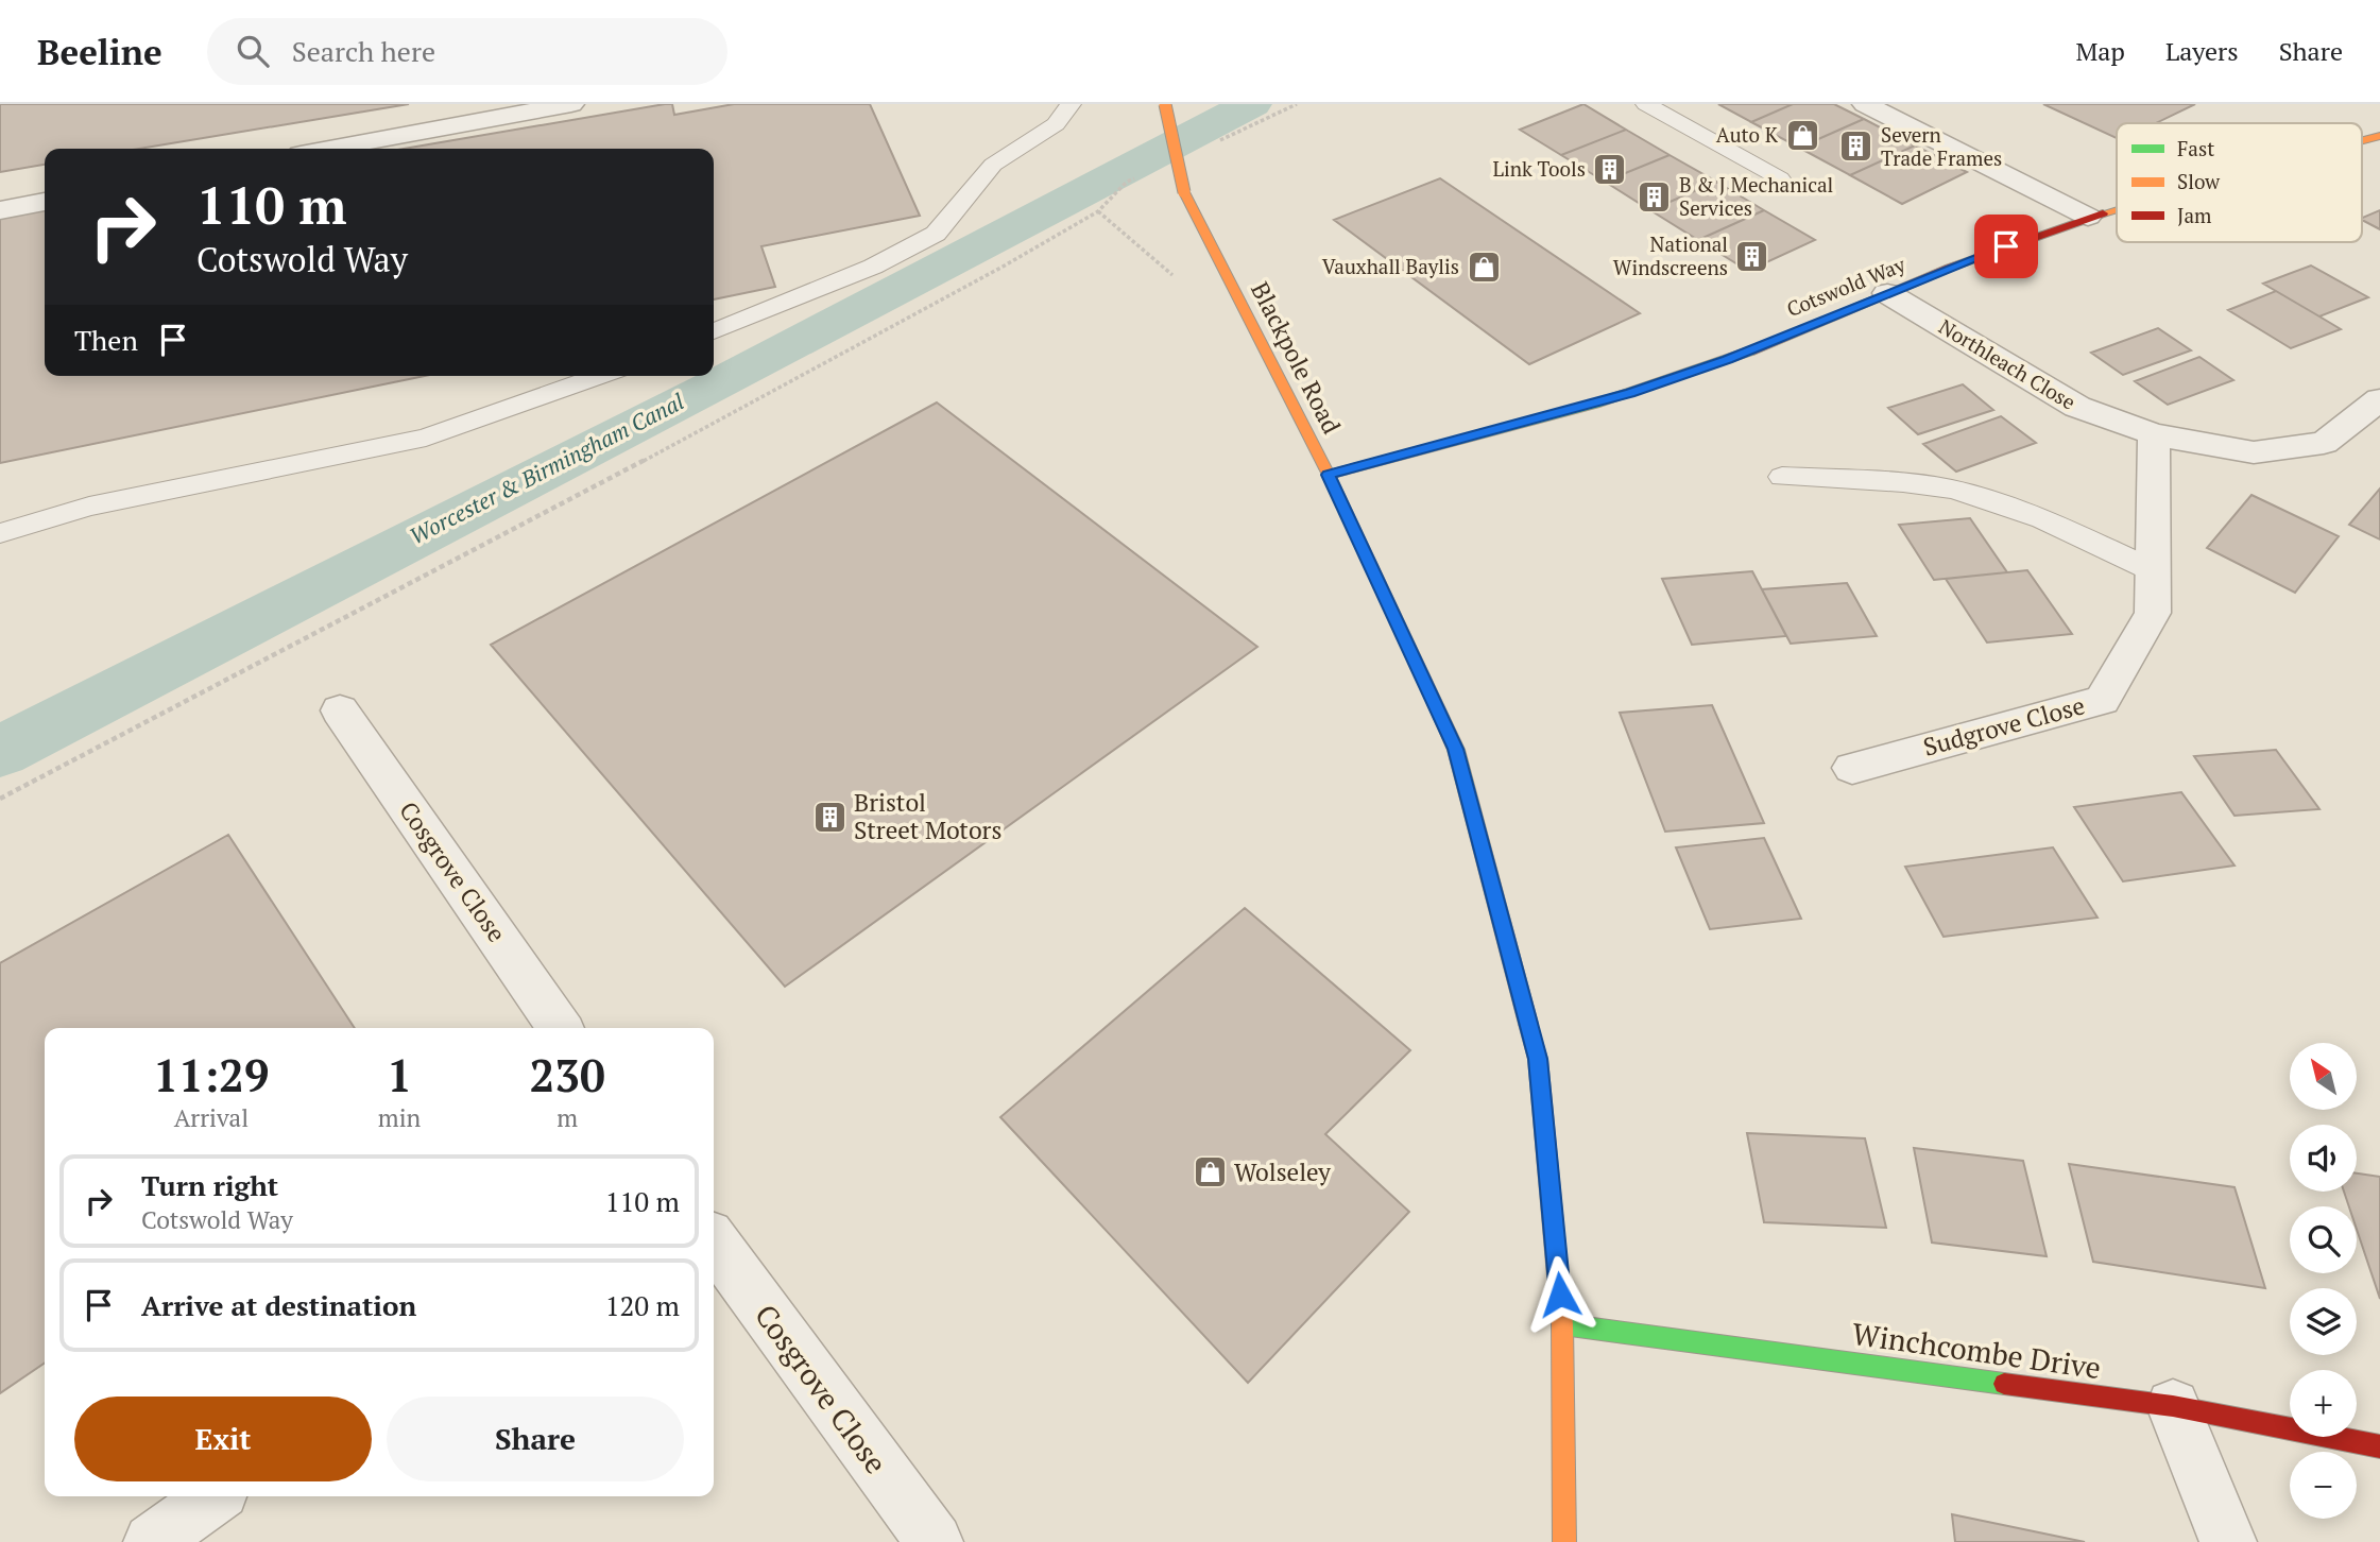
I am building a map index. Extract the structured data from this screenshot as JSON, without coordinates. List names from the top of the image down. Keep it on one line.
{"streets":{"main road":["Cotswold Way","Blackpole Road","Winchcombe Drive"],"street":["Northleach Close","Sudgrove Close","Cosgrove Close"]},"crossings":[["Cotswold Way","Blackpole Road"],["Cotswold Way","Northleach Close"],["Blackpole Road","Winchcombe Drive"],["Northleach Close","Sudgrove Close"]],"water":["Worcester & Birmingham Canal"],"places":{"shop":["Auto K","Vauxhall Baylis","Wolseley"],"building":["Severn Trade Frames","Link Tools","B & J Mechanical Services","National Windscreens","Bristol Street Motors"]},"legend":["Fast","Slow","Jam"],"north":"top left","page":{"header":"Beeline","search":"Search here","nav":["Map","Layers","Share"],"turn":["110 m","Cotswold Way"],"then":"Then","eta":["11:29","Arrival","1","min","230","m"],"map_buttons":["+","−"],"list":[{"name":"Turn right","note":"Cotswold Way","value":"110 m"},{"name":"Arrive at destination","value":"120 m"}],"buttons":["Exit","Share"]}}
